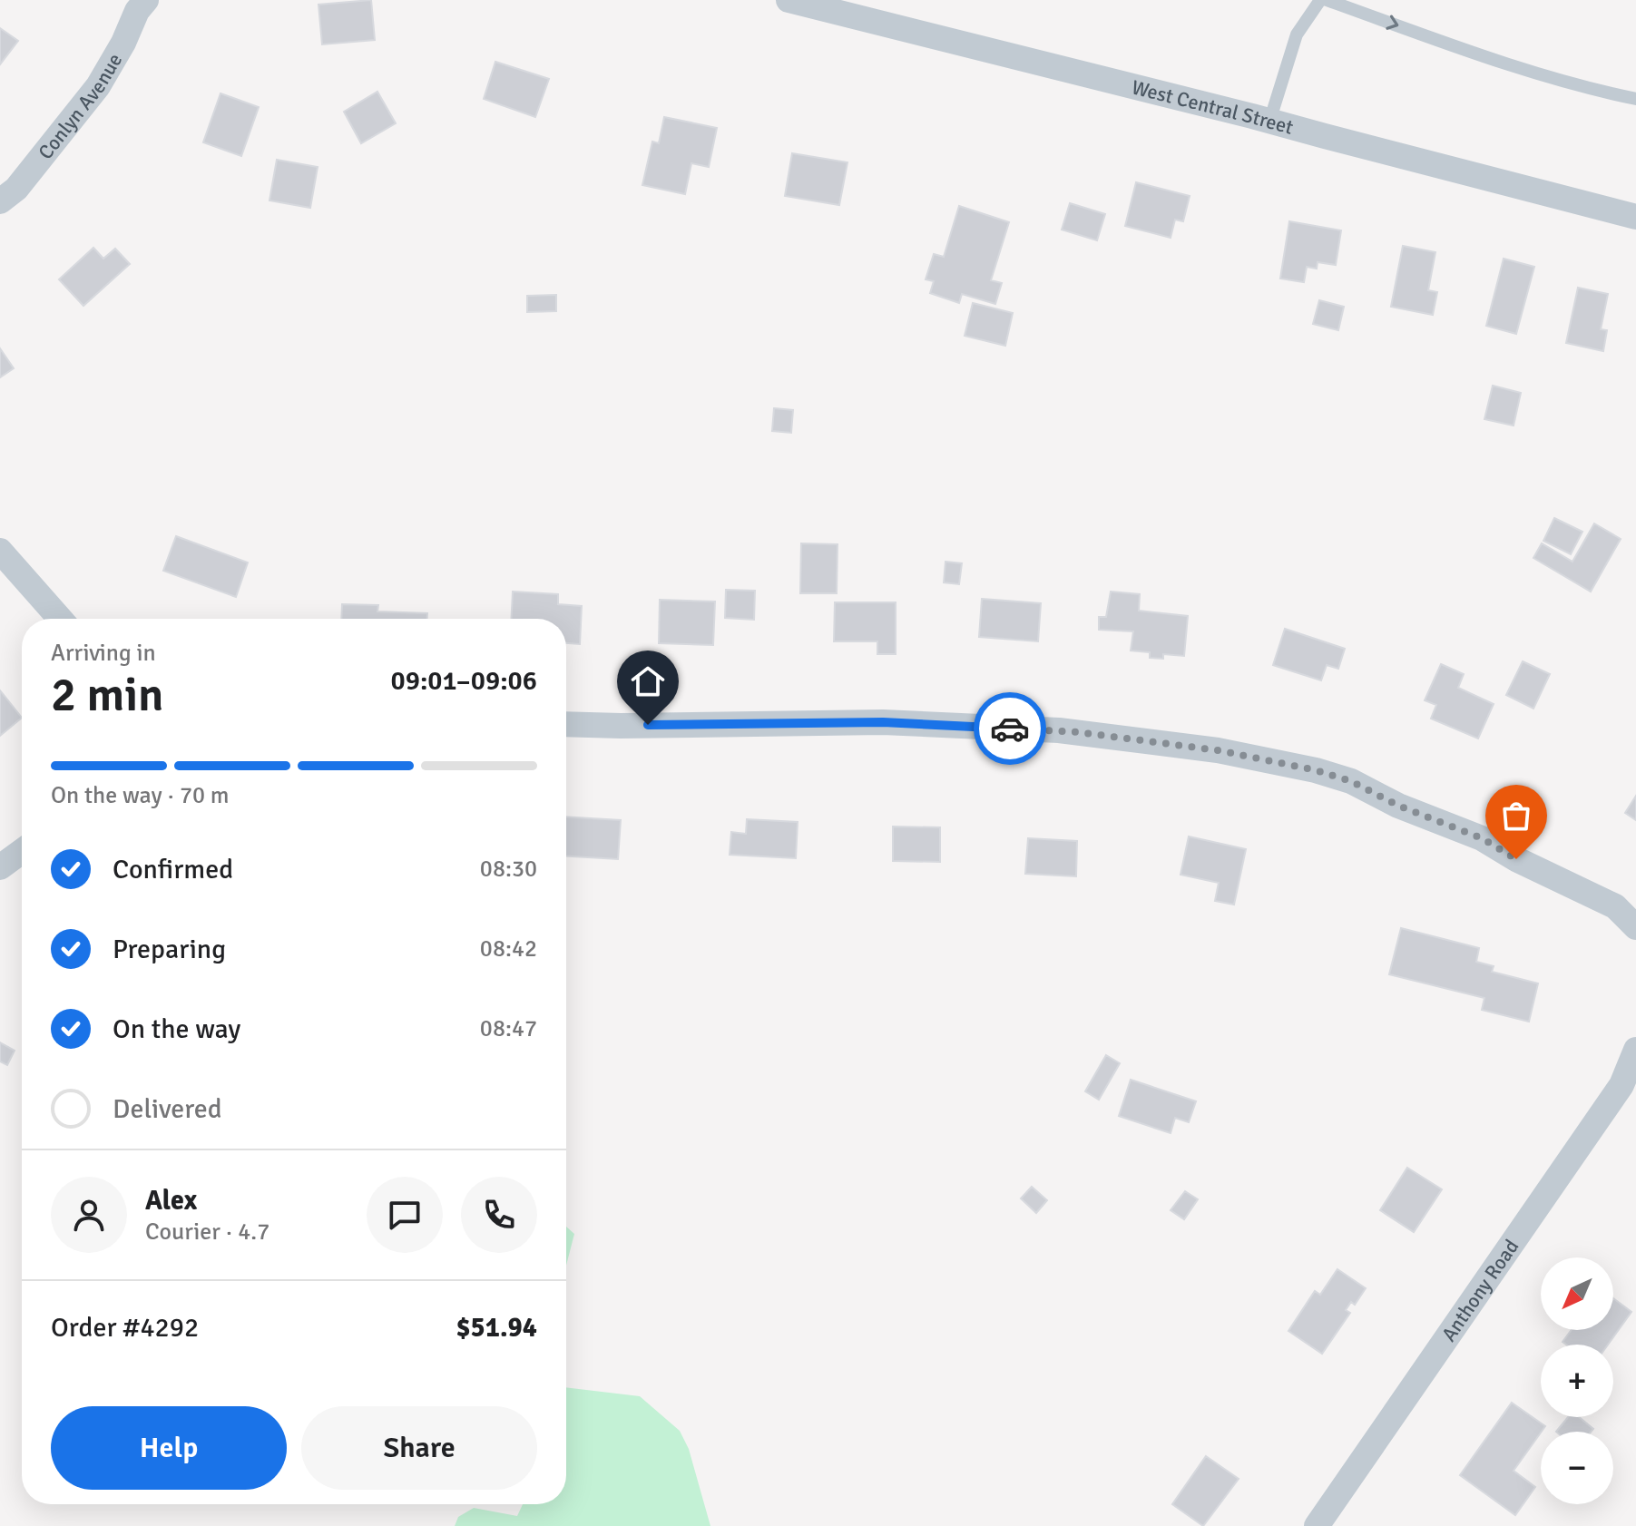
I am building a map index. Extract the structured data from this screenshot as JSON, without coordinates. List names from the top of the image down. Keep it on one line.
{"streets":{"street":["Conlyn Avenue","West Central Street","Anthony Road"]},"north":"bottom left","page":{"heading":["2 min","Arriving in","09:01–09:06"],"panel":["Alex","Courier · 4.7","Order #4292","$51.94"],"bar":"On the way · 70 m","list":[["Confirmed","08:30"],["Preparing","08:42"],["On the way","08:47"],"Delivered"],"map_buttons":["+","−"],"buttons":["Help","Share"]}}
